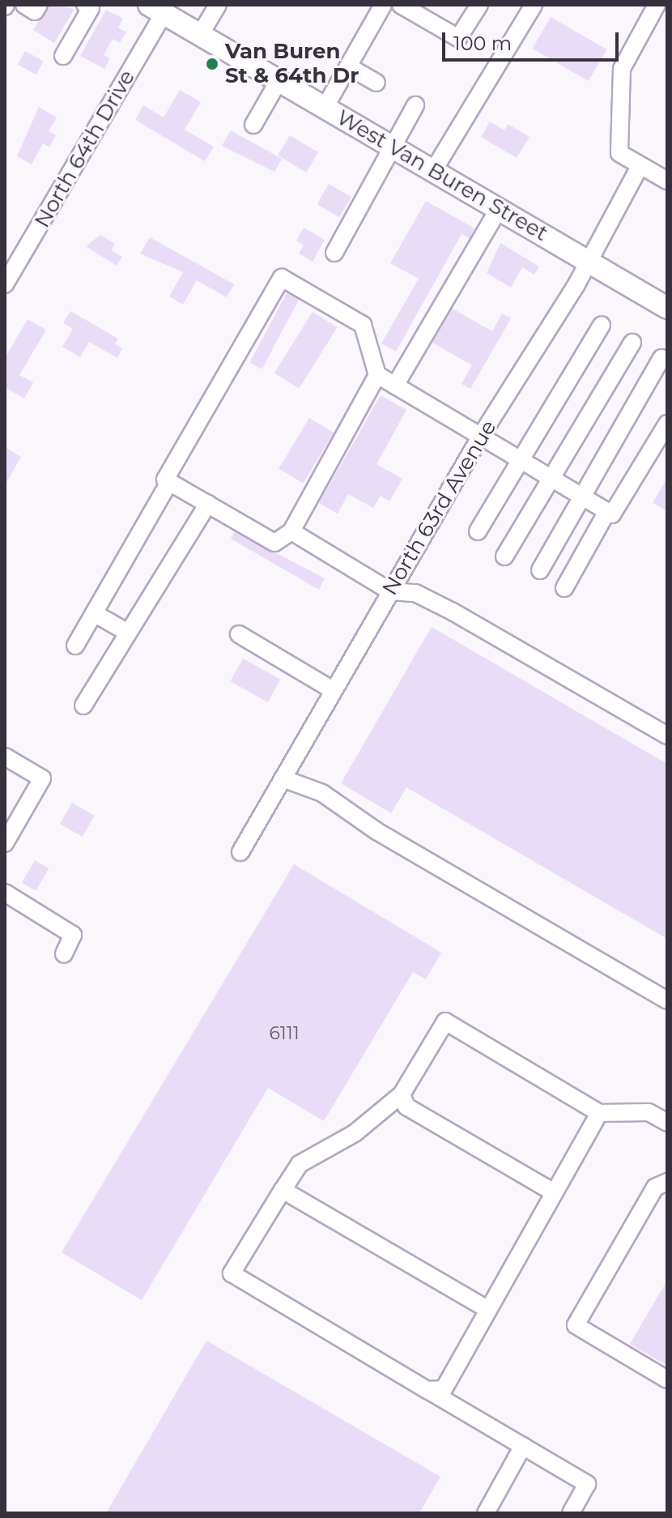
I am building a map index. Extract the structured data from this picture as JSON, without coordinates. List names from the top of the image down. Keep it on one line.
{"streets":{"main road":["West Van Buren Street"],"street":["North 64th Drive","North 63rd Avenue"]},"crossings":[["North 64th Drive","West Van Buren Street"],["West Van Buren Street","North 63rd Avenue"]],"places":["Van Buren St & 64th Dr"],"house_numbers":["6111"],"scale_bar":"100 m"}
